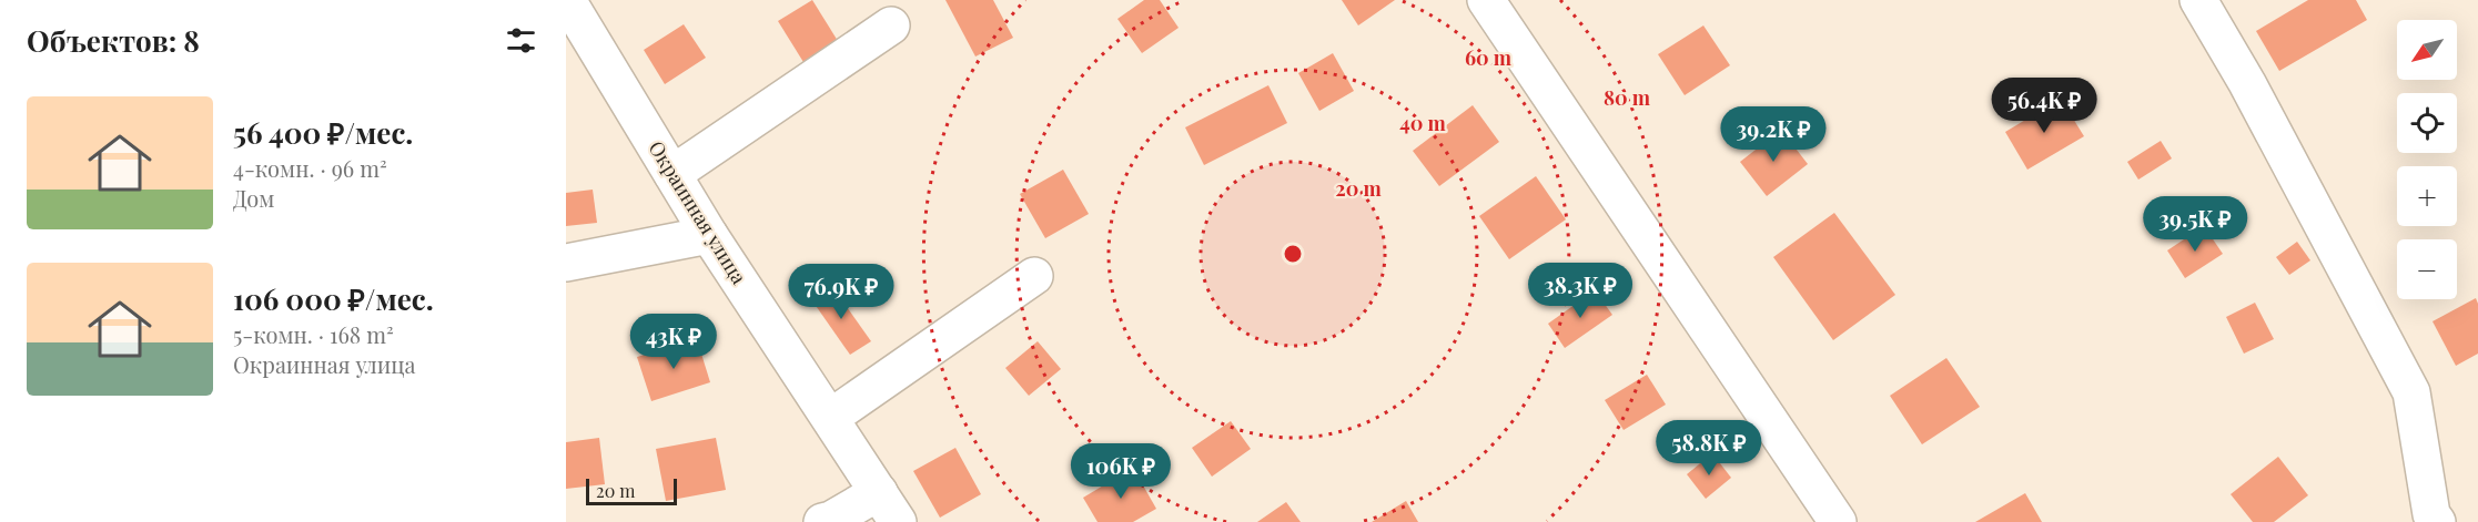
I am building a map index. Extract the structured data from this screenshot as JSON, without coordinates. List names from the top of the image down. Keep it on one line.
{"streets":{"street":["Окраинная улица"]},"scale_bar":"20 m","north":"bottom left","page":{"heading":"Объектов: 8","map_buttons":["+","−"],"price":["56.4K ₽","39.2K ₽","39.5K ₽","38.3K ₽","76.9K ₽","43K ₽","58.8K ₽","106K ₽"],"list":[{"name":"56 400 ₽/мес.","note":"4-комн. · 96 m² · Дом"},{"name":"106 000 ₽/мес.","note":"5-комн. · 168 m² · Окраинная улица"}],"scale":"20 m"},"rings":["60 m","80 m","40 m","20 m"]}
